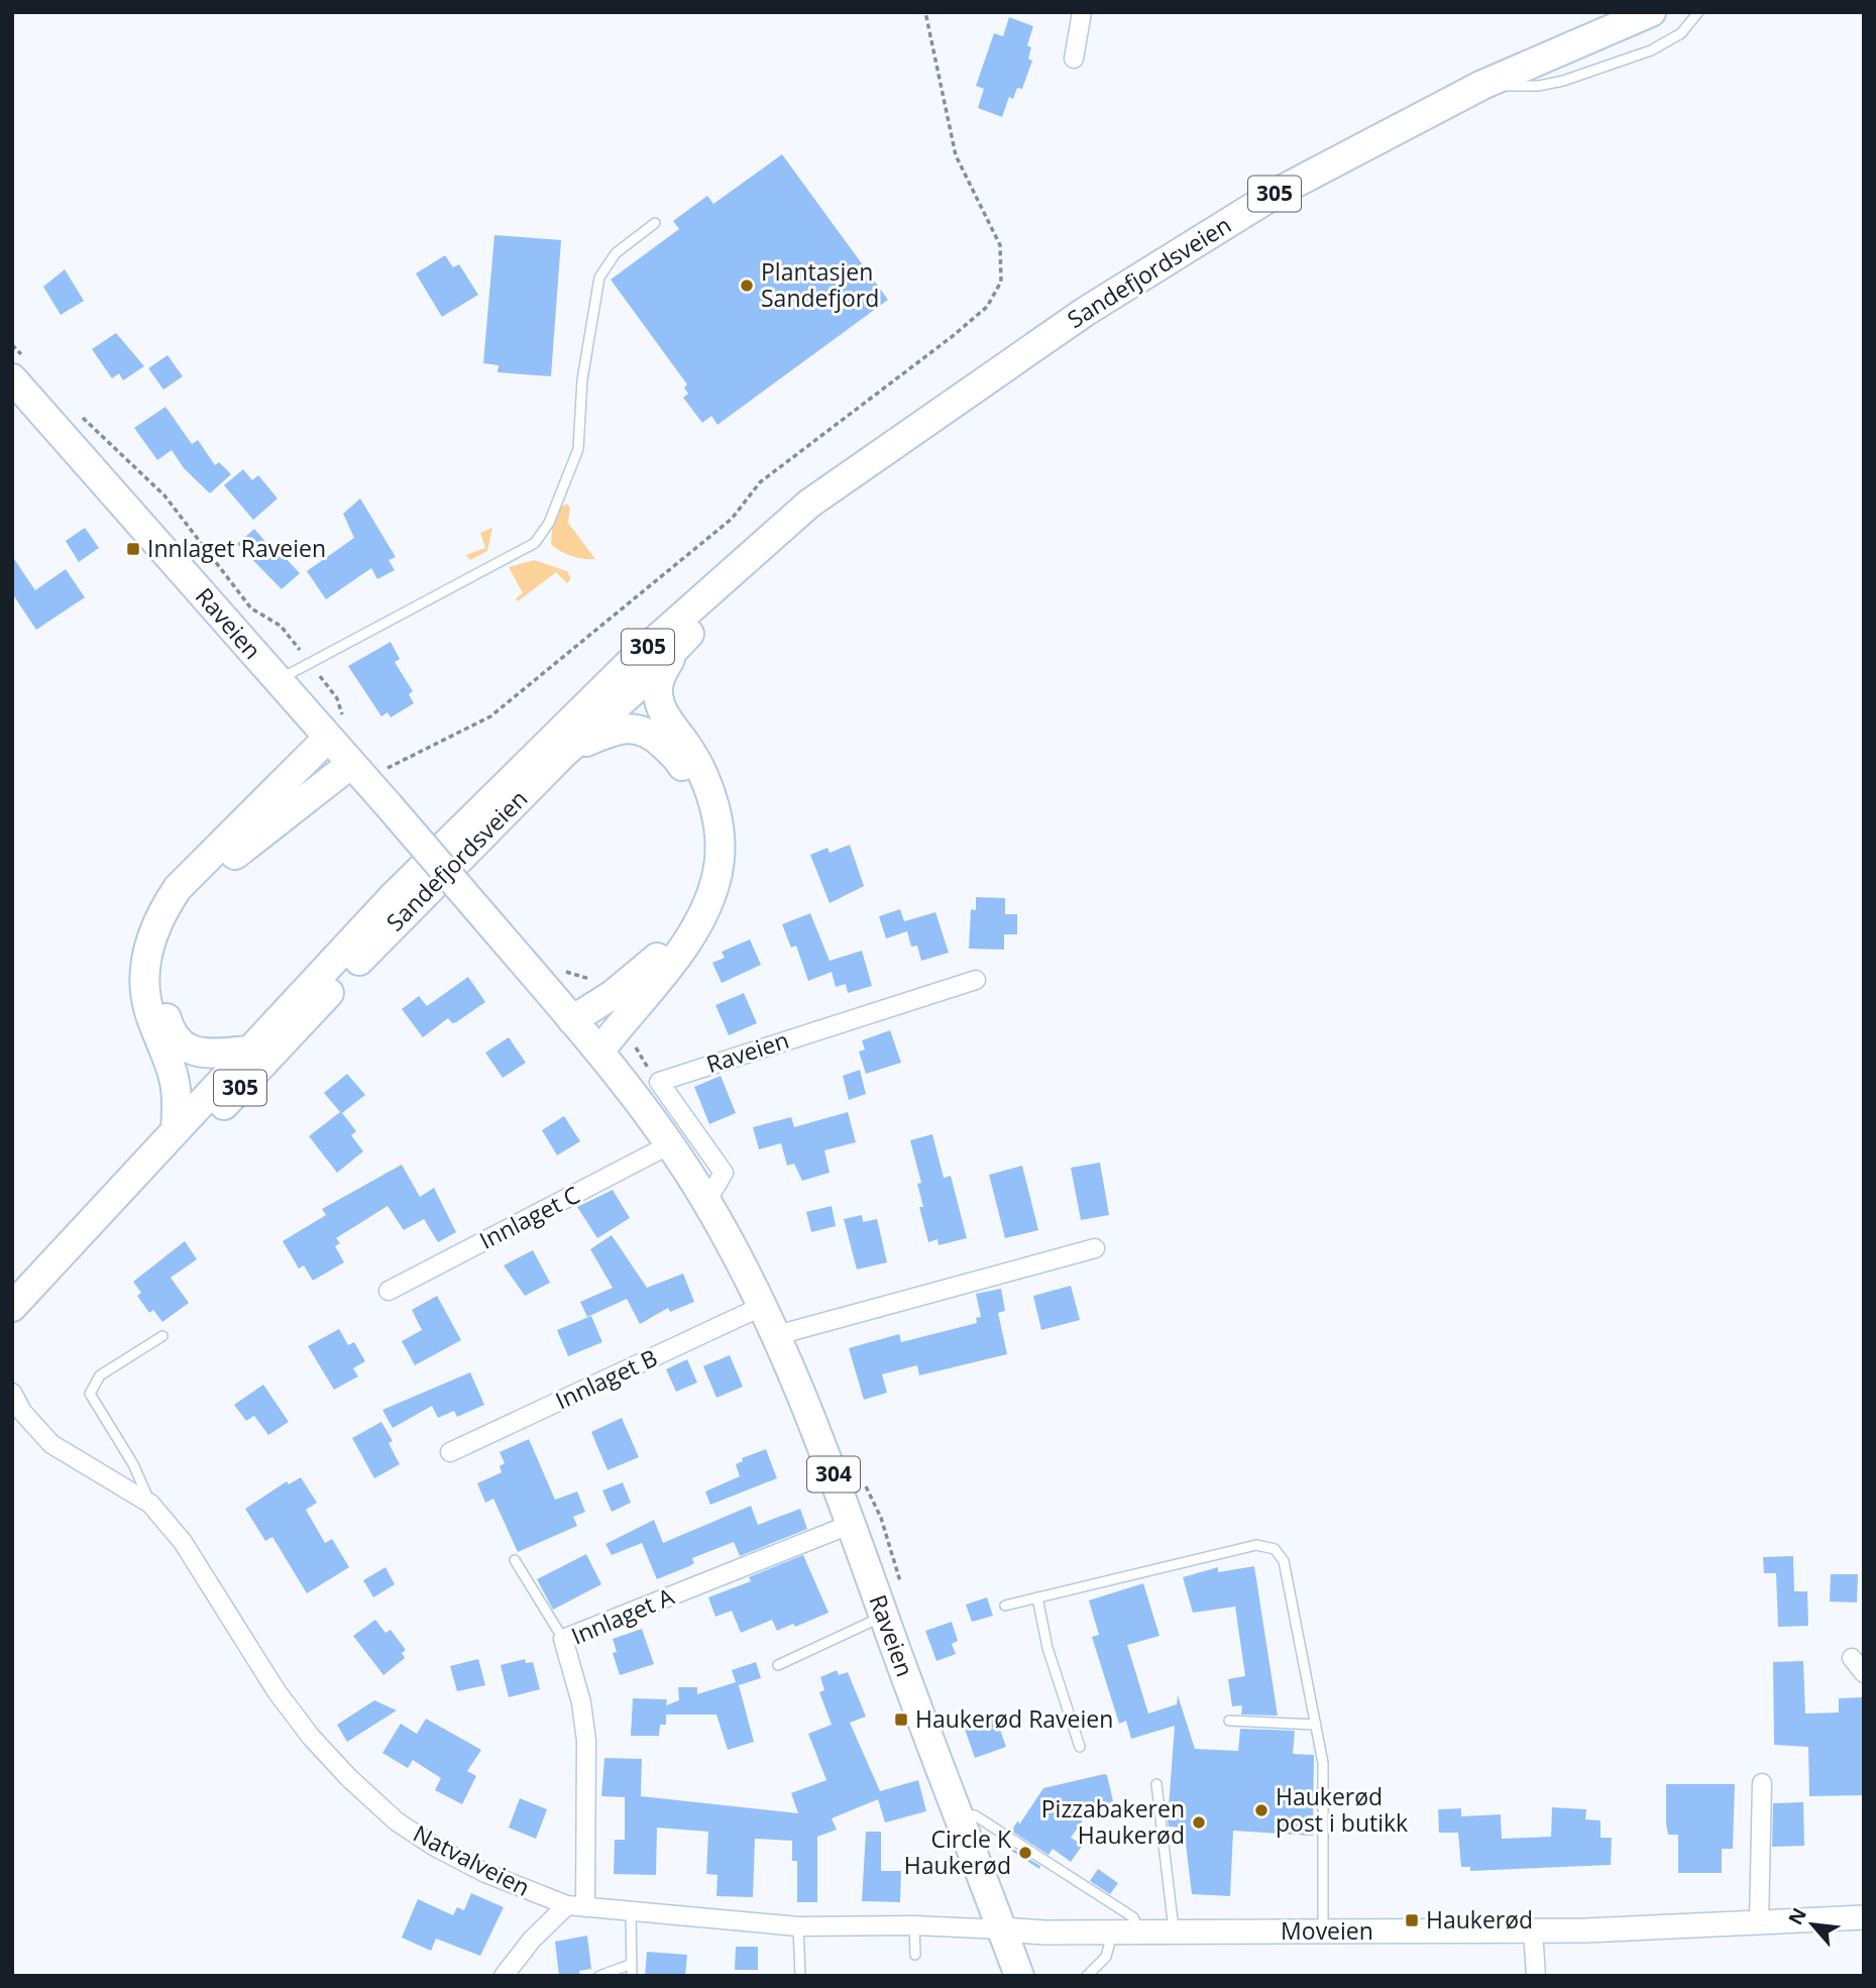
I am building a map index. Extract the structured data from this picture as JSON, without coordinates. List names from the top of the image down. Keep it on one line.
{"streets":{"main road":["305","Sandefjordsveien","Raveien","304"],"street":["Innlaget C","Innlaget B","Innlaget A","Natvalveien","Moveien"]},"crossings":[["305","Sandefjordsveien"],["305","Raveien"],["Raveien","Innlaget C"],["Raveien","Innlaget B"],["Raveien","Innlaget A"],["Raveien","Natvalveien"],["Raveien","Moveien"],["Innlaget A","Natvalveien"],["Natvalveien","Moveien"]],"places":{"other":["Plantasjen Sandefjord","Haukerød post i butikk","Pizzabakeren Haukerød","Circle K Haukerød"],"transit":["Innlaget Raveien","Haukerød Raveien","Haukerød"]},"north":"top left"}
